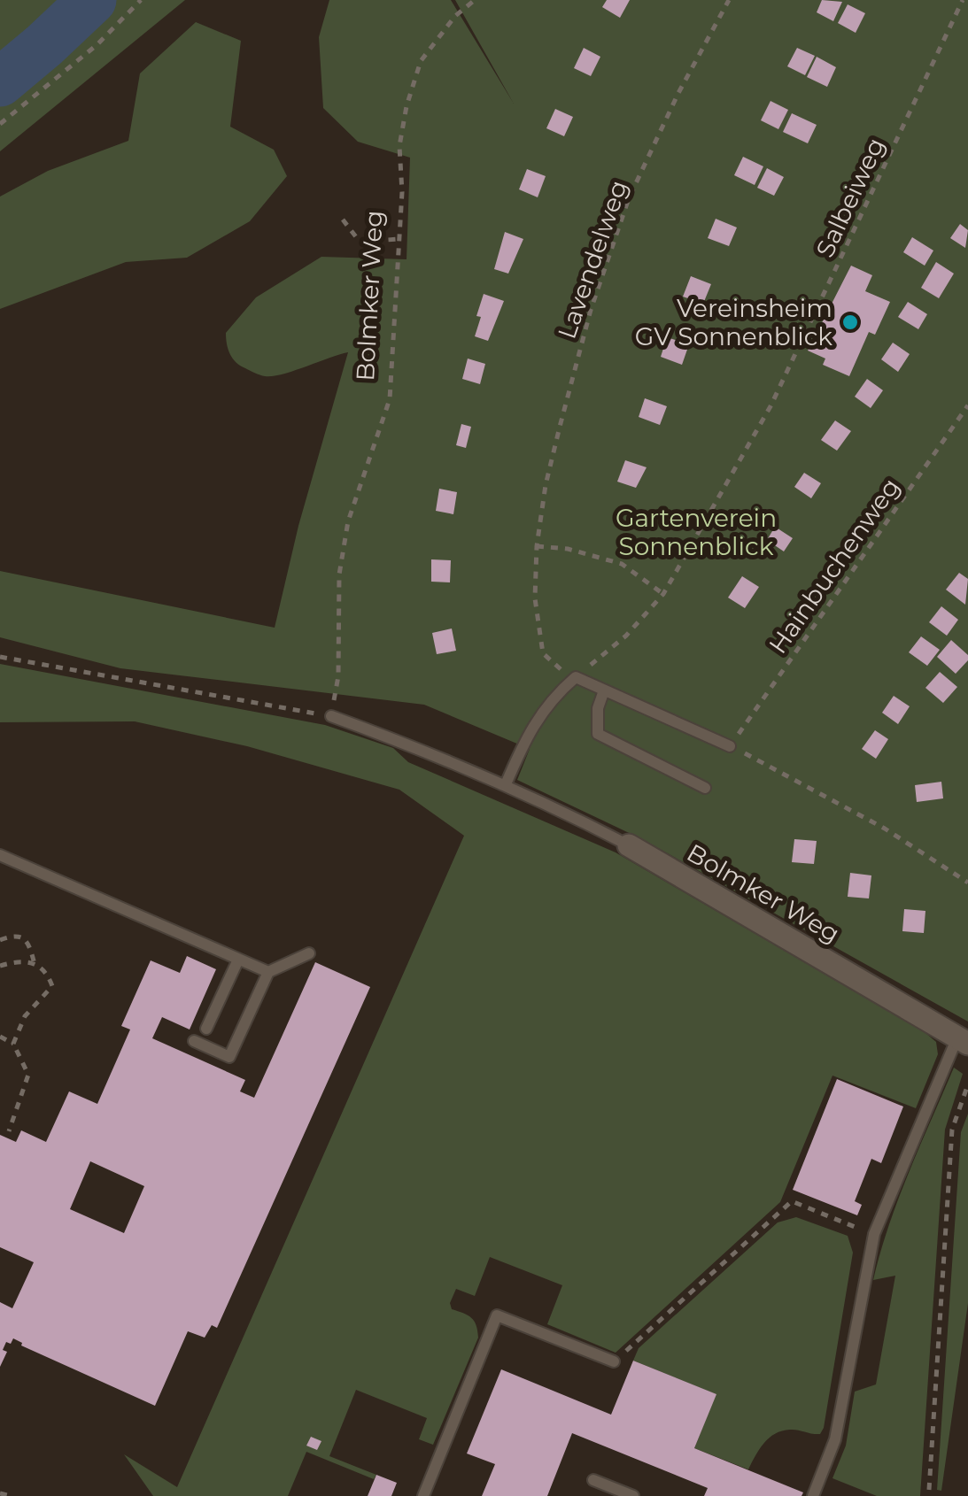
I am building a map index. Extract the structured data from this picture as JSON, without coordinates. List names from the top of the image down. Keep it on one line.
{"streets":{"street":["Bolmker Weg"],"path":["Salbeiweg","Lavendelweg","Hainbuchenweg"]},"crossings":[["Salbeiweg","Lavendelweg"]],"parks":["Gartenverein Sonnenblick"],"places":["Vereinsheim GV Sonnenblick"]}
